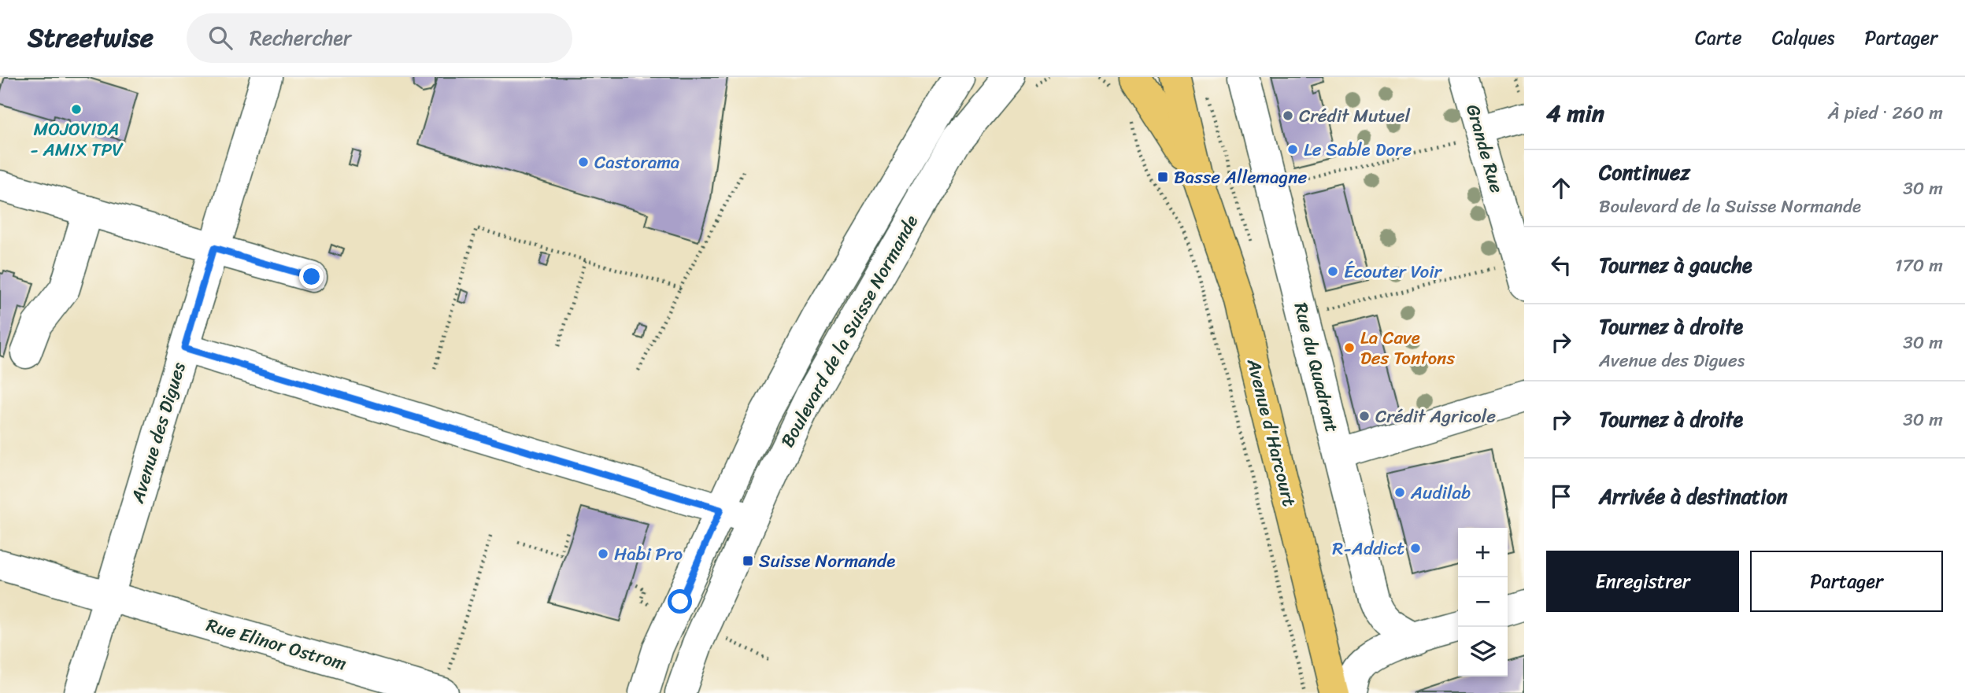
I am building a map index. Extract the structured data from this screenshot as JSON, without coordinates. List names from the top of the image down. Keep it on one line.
{"streets":{"main road":["Avenue d'Harcourt"],"street":["Grande Rue","Boulevard de la Suisse Normande","Rue du Quadrant","Avenue des Digues","Rue Elinor Ostrom"]},"crossings":[["Avenue des Digues","Rue Elinor Ostrom"]],"places":{"other":["MOJOVIDA - AMIX TPV","Crédit Mutuel","Le Sable Dore","Castorama","Écouter Voir","La Cave Des Tontons","Crédit Agricole","Audilab","R-Addict","Habi Pro"],"transit":["Basse Allemagne","Suisse Normande"]},"page":{"header":"Streetwise","search":"Rechercher","nav":["Carte","Calques","Partager"],"heading":["4 min","À pied · 260 m"],"list":[["Continuez","Boulevard de la Suisse Normande","30 m"],["Tournez à gauche","170 m"],["Tournez à droite","Avenue des Digues","30 m"],["Tournez à droite","30 m"],"Arrivée à destination"],"map_buttons":["+","−"],"buttons":["Enregistrer","Partager"]}}
